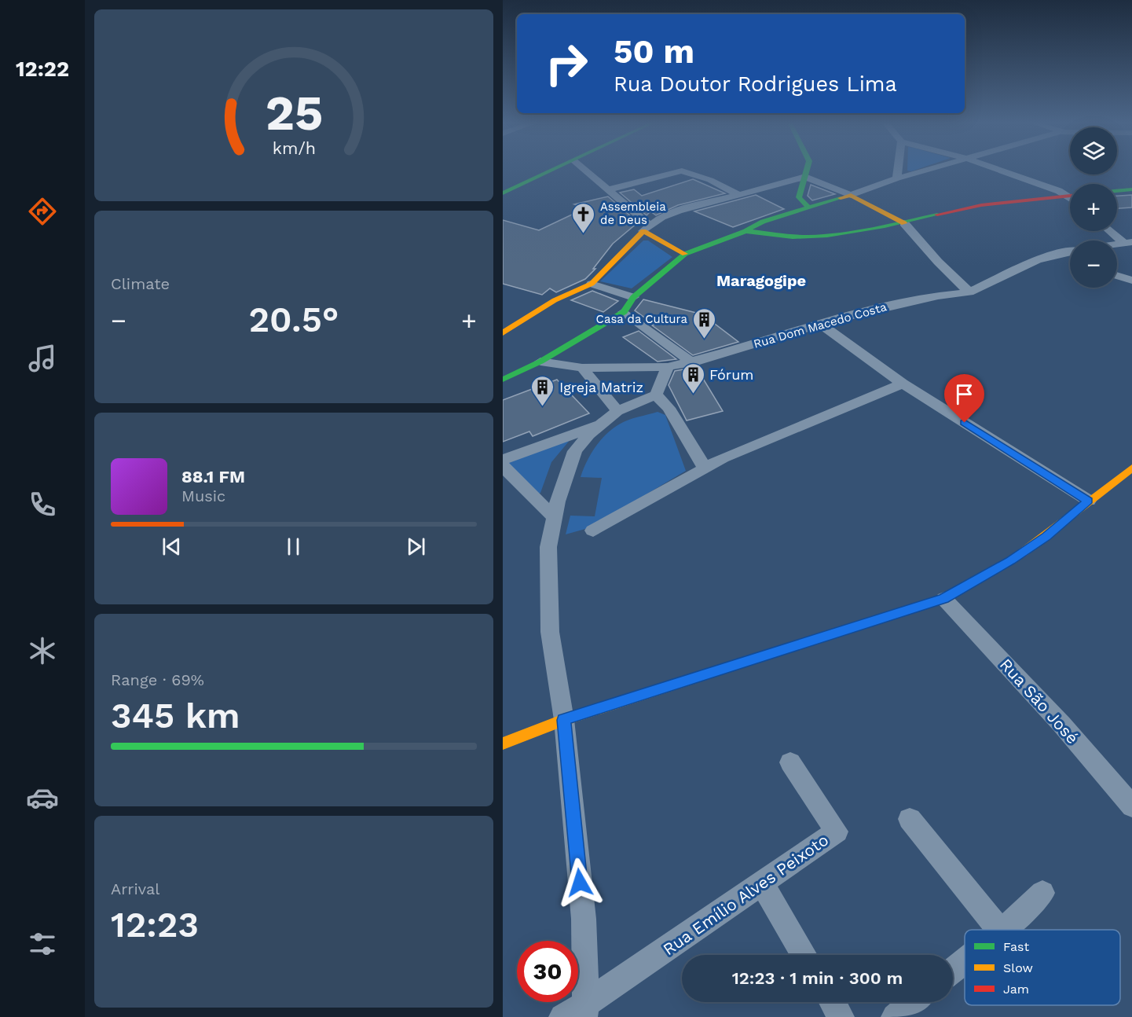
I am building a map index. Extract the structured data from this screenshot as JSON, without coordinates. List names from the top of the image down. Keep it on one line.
{"streets":{"street":["Rua Dom Macedo Costa","Rua São José","Rua Emílio Alves Peixoto"]},"districts":["Maragogipe"],"places":{"church":["Assembleia de Deus"],"building":["Casa da Cultura","Fórum","Igreja Matriz"]},"legend":["Fast","Slow","Jam"],"page":{"tabs":"12:22","turn":["50 m","Rua Doutor Rodrigues Lima"],"map_buttons":["+","−"],"tile":["Climate",["Range · 69%","345 km"],["Arrival","12:23"]],"heat":["−","20.5°","+"],"song":["88.1 FM","Music"],"limit":"30","trip":"12:23 · 1 min · 300 m","gauge":["25","km/h"]}}
